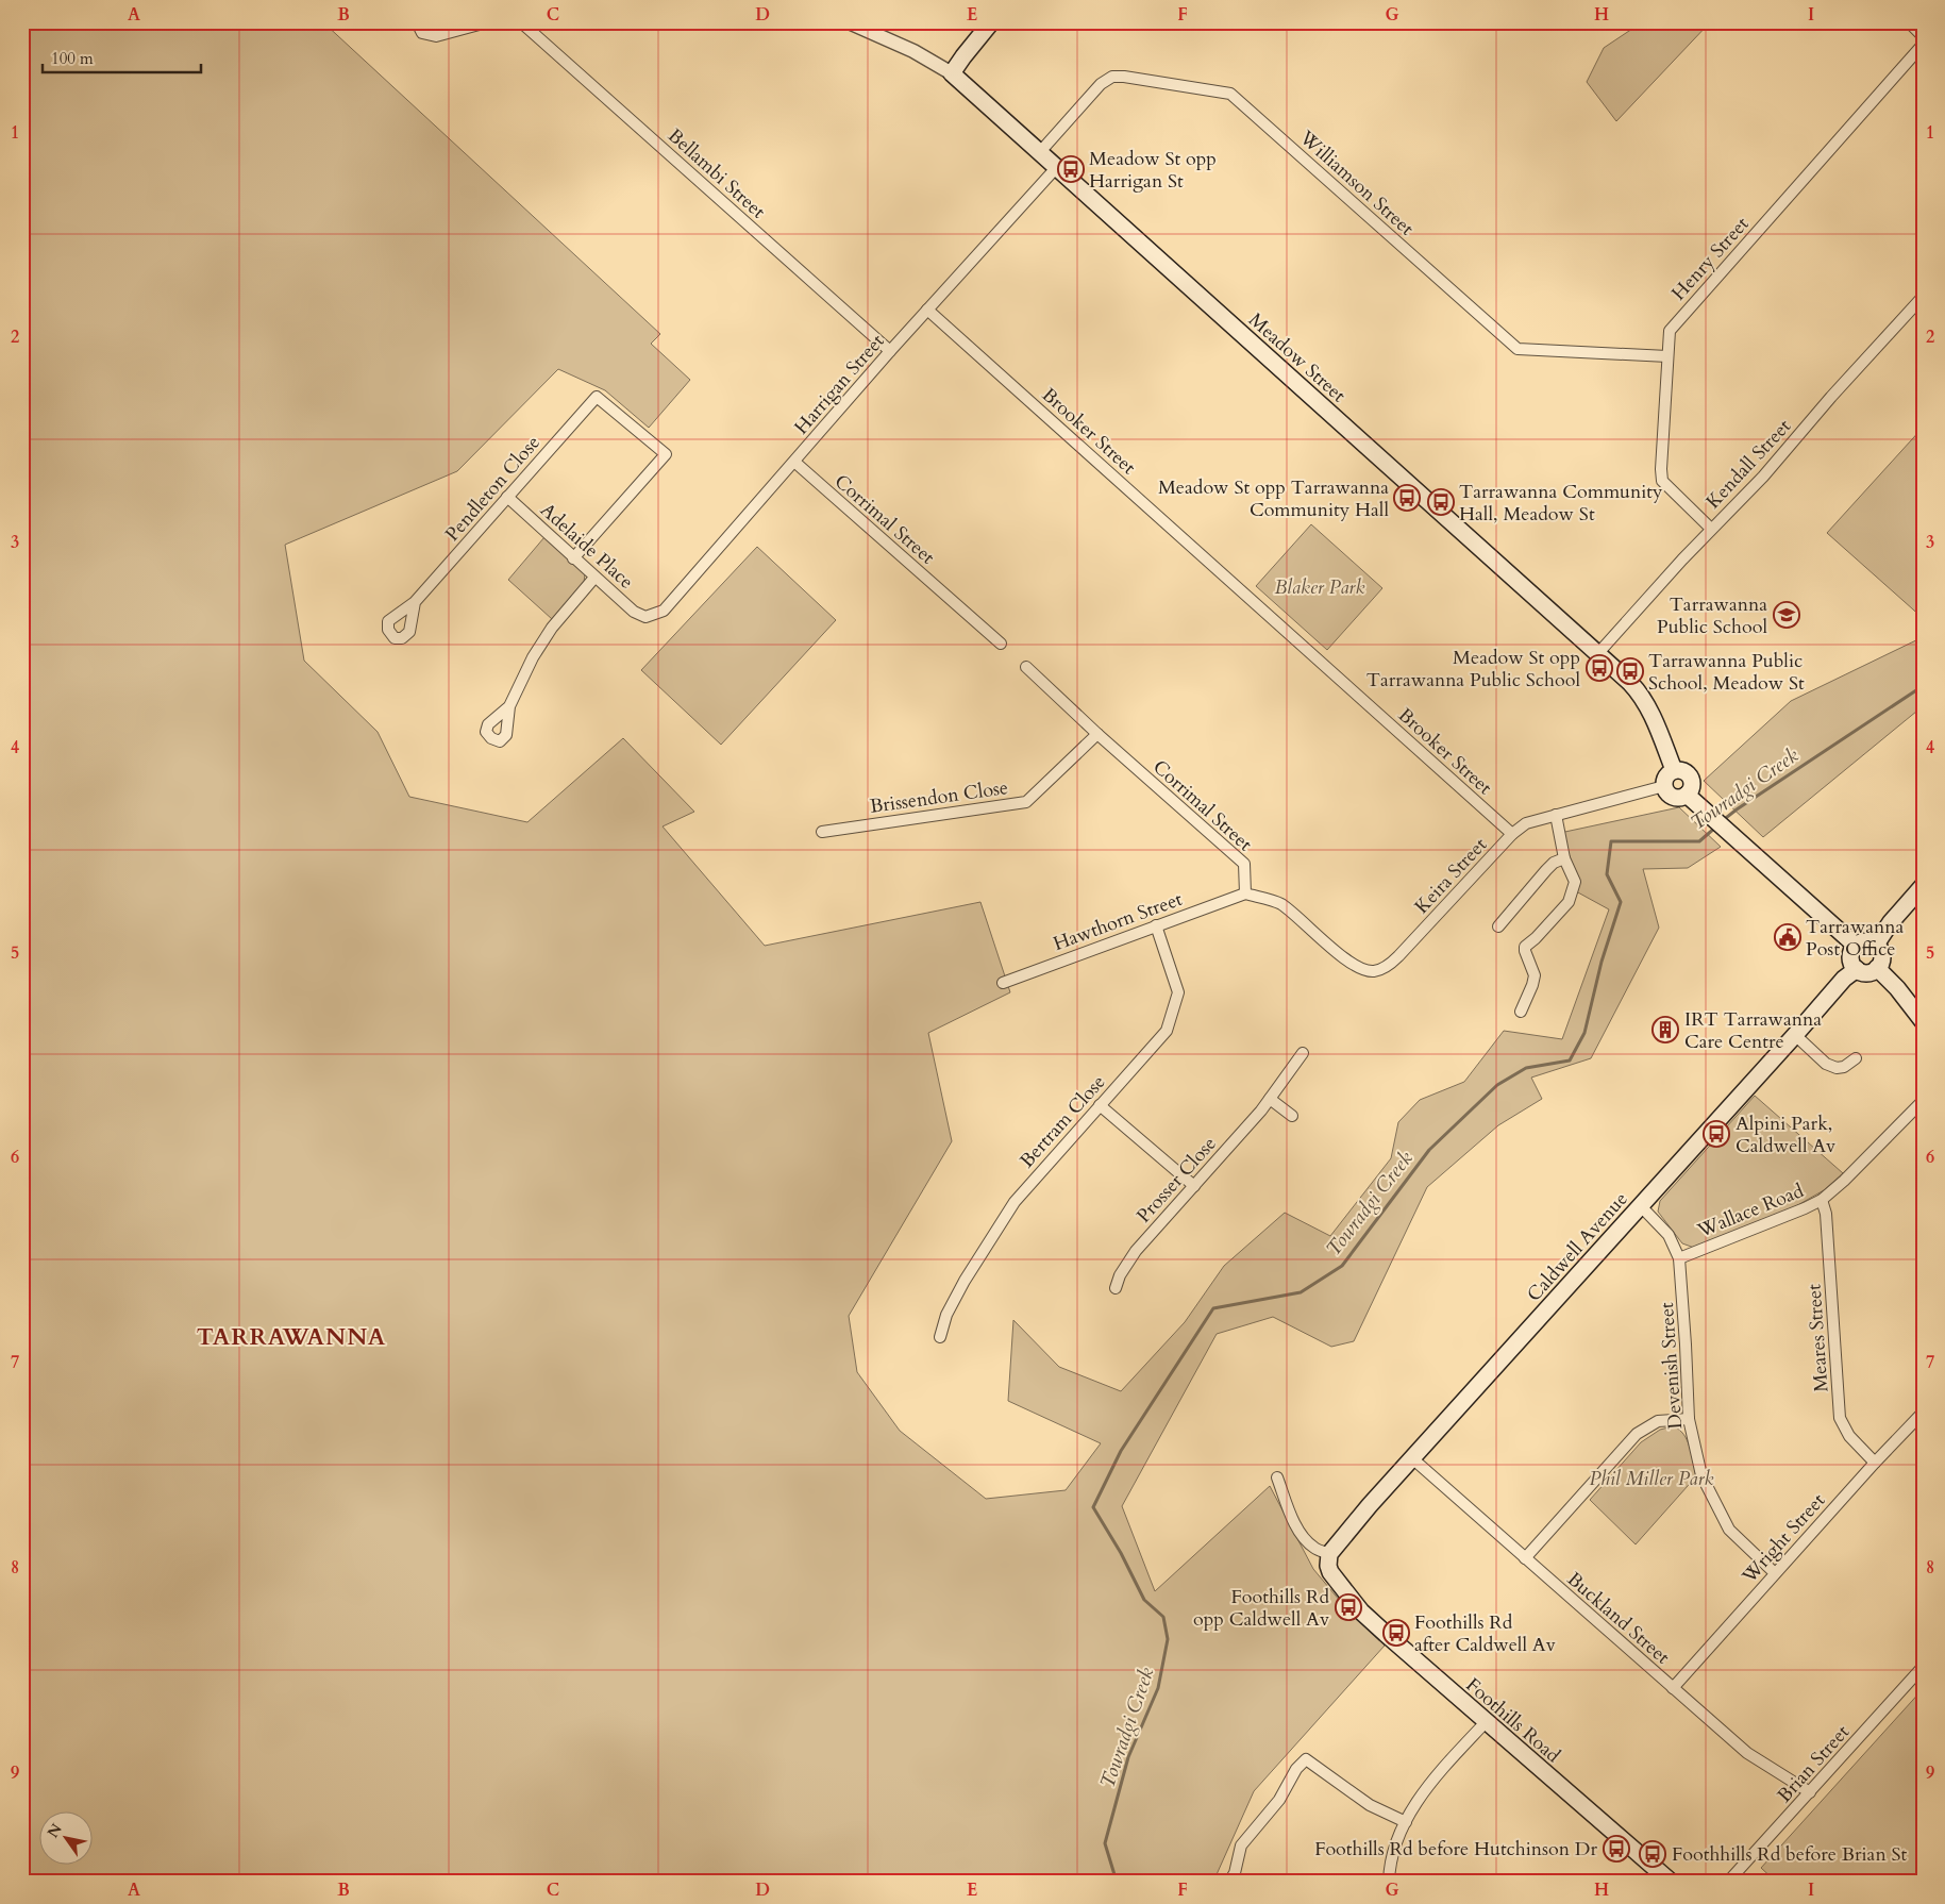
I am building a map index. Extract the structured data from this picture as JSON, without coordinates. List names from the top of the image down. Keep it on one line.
{"streets":{"main road":["Meadow Street","Caldwell Avenue","Foothills Road"],"street":["Bellambi Street","Williamson Street","Henry Street","Harrigan Street","Brooker Street","Kendall Street","Pendleton Close","Corrimal Street","Adelaide Place","Brissendon Close","Keira Street","Hawthorn Street","Bertram Close","Prosser Close","Wallace Road","Meares Street","Devenish Street","Wright Street","Buckland Street","Brian Street"]},"crossings":[["Bellambi Street","Harrigan Street"],["Williamson Street","Henry Street"],["Williamson Street","Meadow Street"],["Henry Street","Kendall Street"],["Meadow Street","Harrigan Street"],["Meadow Street","Kendall Street"],["Meadow Street","Keira Street"],["Harrigan Street","Brooker Street"],["Harrigan Street","Corrimal Street"],["Harrigan Street","Adelaide Place"],["Brooker Street","Keira Street"],["Pendleton Close","Adelaide Place"],["Corrimal Street","Brissendon Close"],["Corrimal Street","Keira Street"],["Corrimal Street","Hawthorn Street"],["Keira Street","Hawthorn Street"],["Hawthorn Street","Bertram Close"],["Wallace Road","Meares Street"],["Wallace Road","Devenish Street"],["Caldwell Avenue","Devenish Street"],["Caldwell Avenue","Buckland Street"],["Caldwell Avenue","Foothills Road"],["Meares Street","Wright Street"],["Devenish Street","Wright Street"],["Wright Street","Buckland Street"],["Buckland Street","Brian Street"]],"districts":["TARRAWANNA"],"water":["Towradgi Creek"],"parks":["Blaker Park","Phil Miller Park"],"places":{"bus stop":["Meadow St opp Harrigan St","Meadow St opp Tarrawanna Community Hall","Tarrawanna Community Hall, Meadow St","Meadow St opp Tarrawanna Public School","Tarrawanna Public School, Meadow St","Alpini Park, Caldwell Av","Foothills Rd opp Caldwell Av","Foothills Rd after Caldwell Av","Foothills Rd before Hutchinson Dr","Foothhills Rd before Brian St"],"school or university":["Tarrawanna Public School"],"public building":["Tarrawanna Post Office"],"building":["IRT Tarrawanna Care Centre"]},"scale_bar":"100 m","north":"top left","grid":{"columns":["A","B","C","D","E","F","G","H","I"],"rows":["1","2","3","4","5","6","7","8","9"]}}
